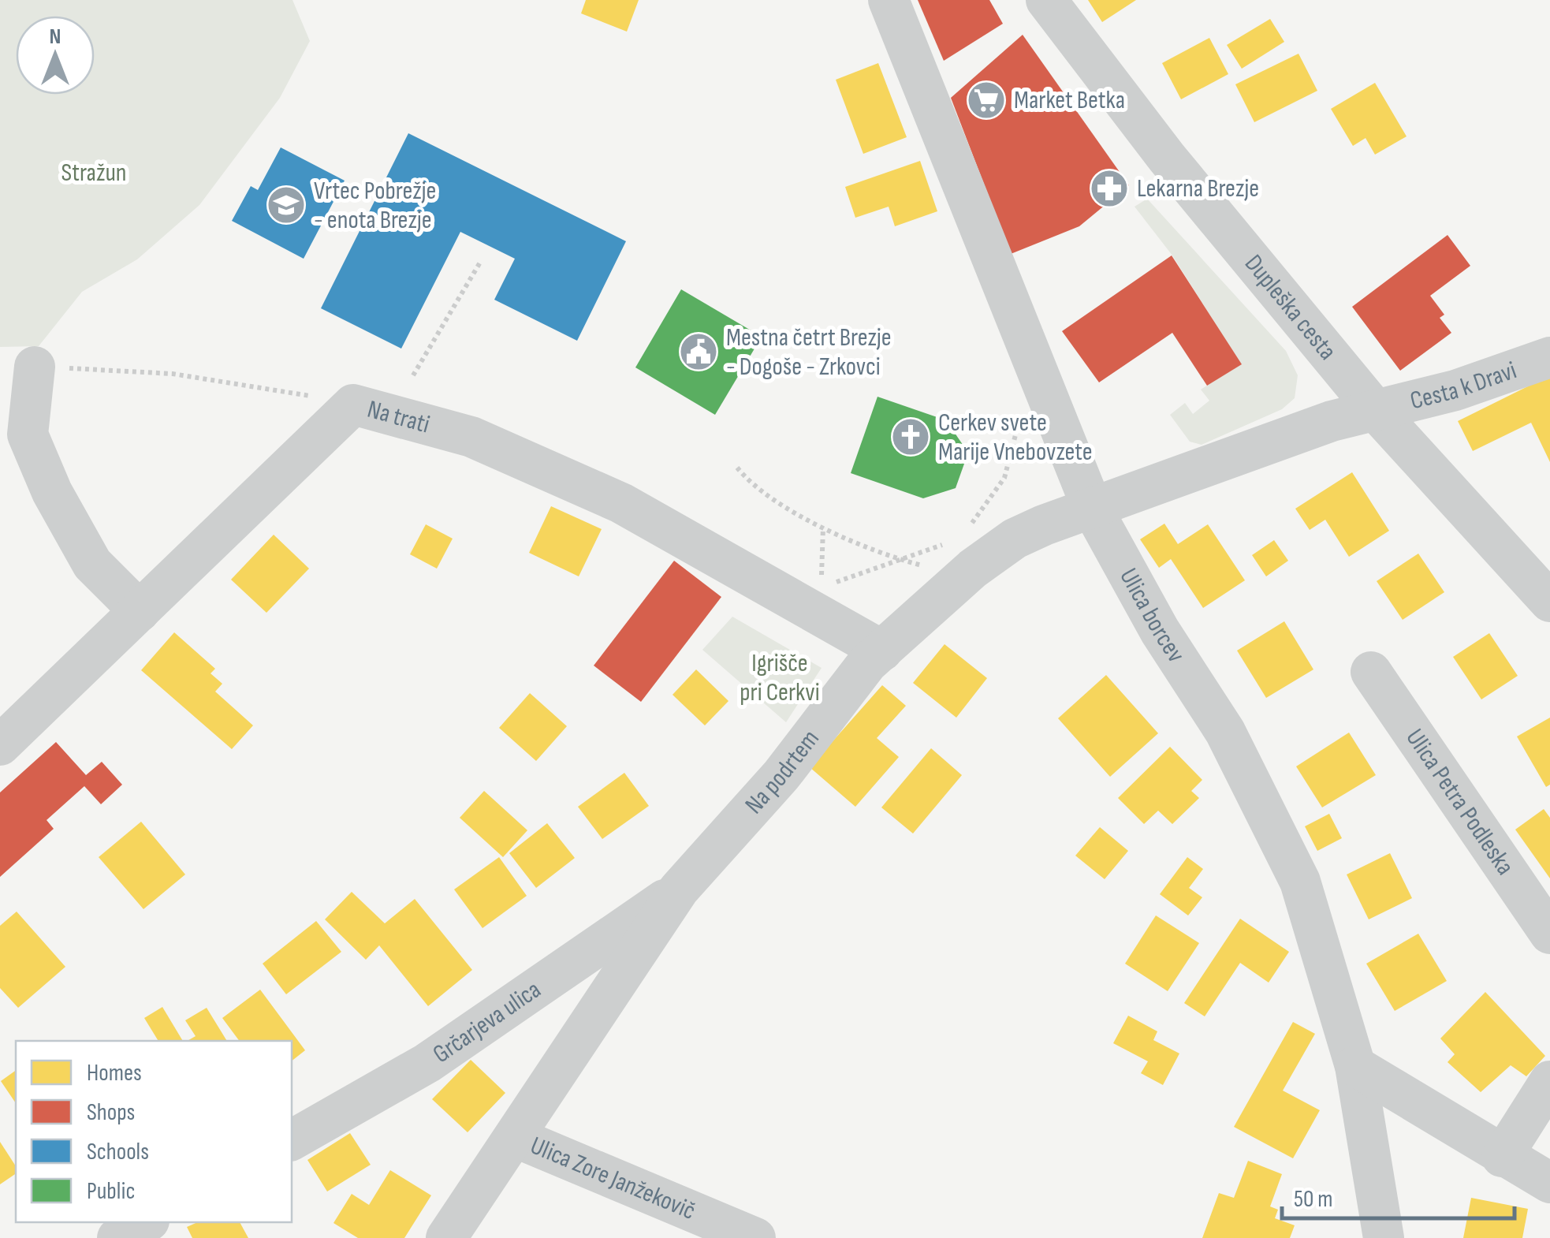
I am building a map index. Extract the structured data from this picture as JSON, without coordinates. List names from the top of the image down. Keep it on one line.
{"streets":{"street":["Dupleška cesta","Cesta k Dravi","Na trati","Ulica borcev","Na podrtem","Ulica Petra Podleska","Grčarjeva ulica","Ulica Zore Janžekovič"]},"crossings":[["Dupleška cesta","Cesta k Dravi"],["Dupleška cesta","Na podrtem"],["Cesta k Dravi","Na podrtem"],["Na trati","Na podrtem"],["Ulica borcev","Na podrtem"],["Na podrtem","Grčarjeva ulica"],["Na podrtem","Ulica Zore Janžekovič"]],"parks":["Stražun","Igrišče pri Cerkvi"],"places":{"supermarket":["Market Betka"],"pharmacy":["Lekarna Brezje"],"school or university":["Vrtec Pobrežje - enota Brezje"],"public building":["Mestna četrt Brezje - Dogoše - Zrkovci"],"church":["Cerkev svete Marije Vnebovzete"]},"legend":["Homes","Shops","Schools","Public"],"scale_bar":"50 m","north":"top"}
